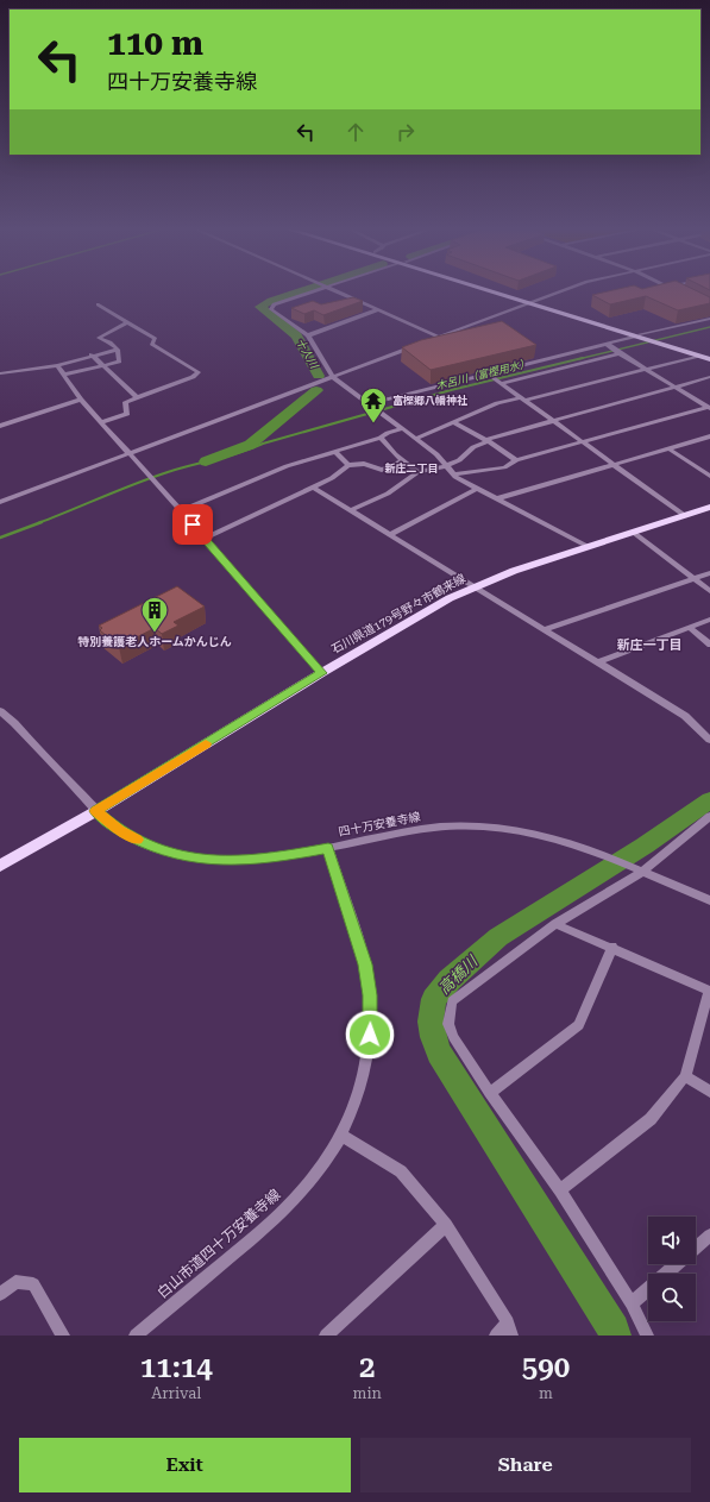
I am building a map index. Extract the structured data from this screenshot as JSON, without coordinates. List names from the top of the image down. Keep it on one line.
{"streets":{"main road":["石川県道179号野々市鶴来線"],"street":["四十万安養寺線","白山市道四十万安養寺線"]},"crossings":[["石川県道179号野々市鶴来線","四十万安養寺線"],["四十万安養寺線","白山市道四十万安養寺線"]],"districts":["新庄二丁目","新庄一丁目"],"water":["十人川","木呂川（富樫用水）","高橋川"],"places":{"temple":["富樫郷八幡神社"],"building":["特別養護老人ホームかんじん"]},"page":{"turn":["110 m","四十万安養寺線"],"eta":["11:14","Arrival","2","min","590","m"],"buttons":["Exit","Share"]}}
